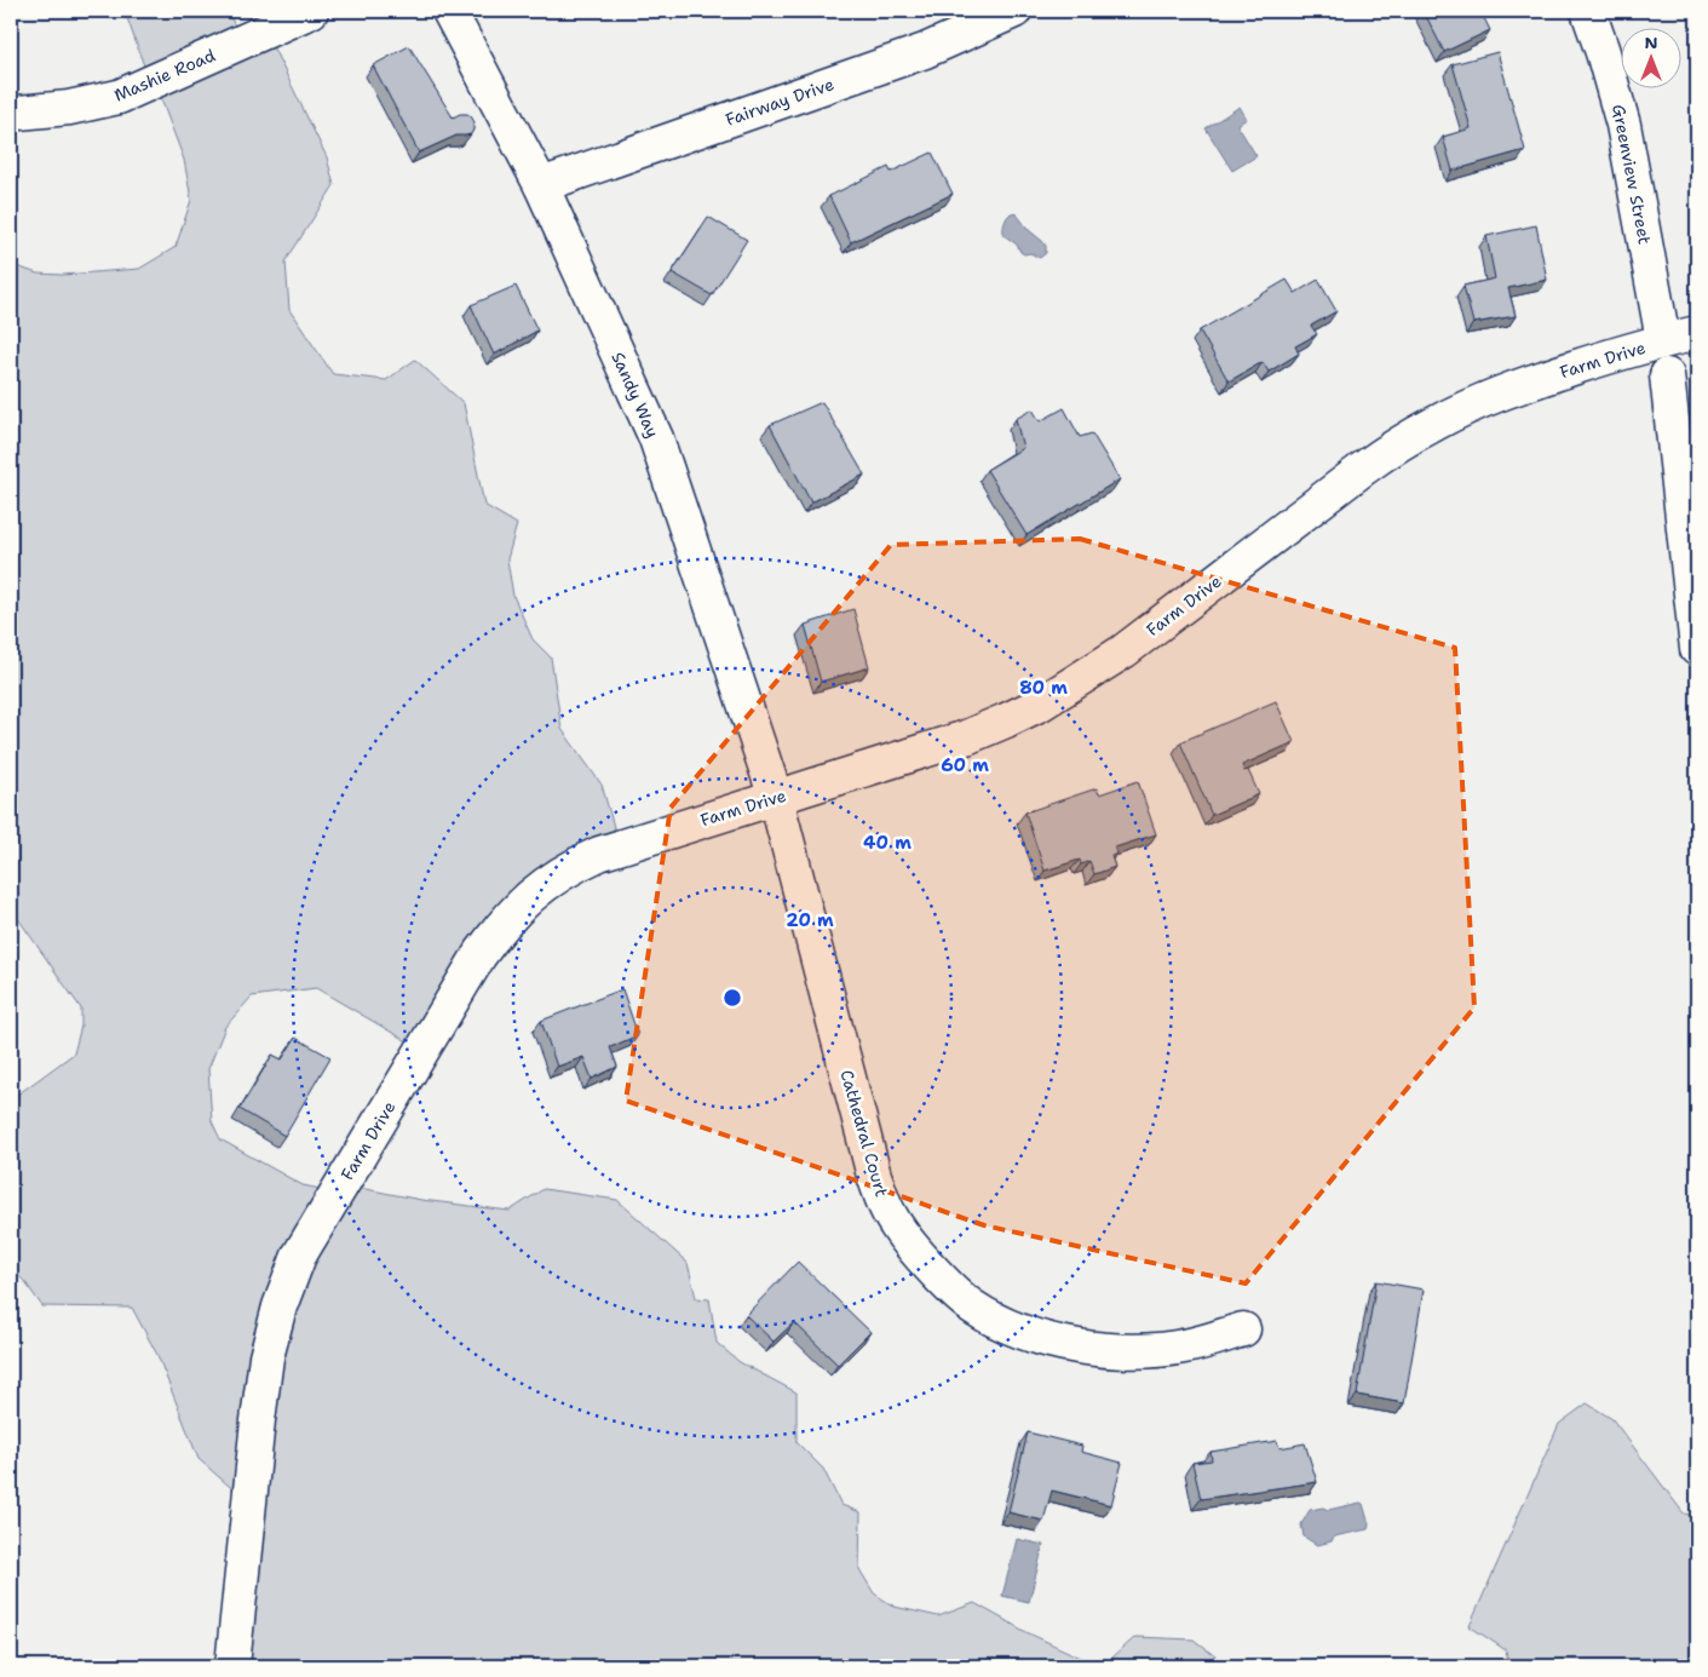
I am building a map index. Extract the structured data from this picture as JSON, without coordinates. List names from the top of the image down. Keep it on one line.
{"streets":{"street":["Mashie Road","Fairway Drive","Greenview Street","Farm Drive","Sandy Way","Cathedral Court"]},"crossings":[["Fairway Drive","Sandy Way"],["Greenview Street","Farm Drive"],["Farm Drive","Sandy Way"],["Farm Drive","Cathedral Court"],["Sandy Way","Cathedral Court"]],"north":"top","rings":["80 m","60 m","40 m","20 m"]}
